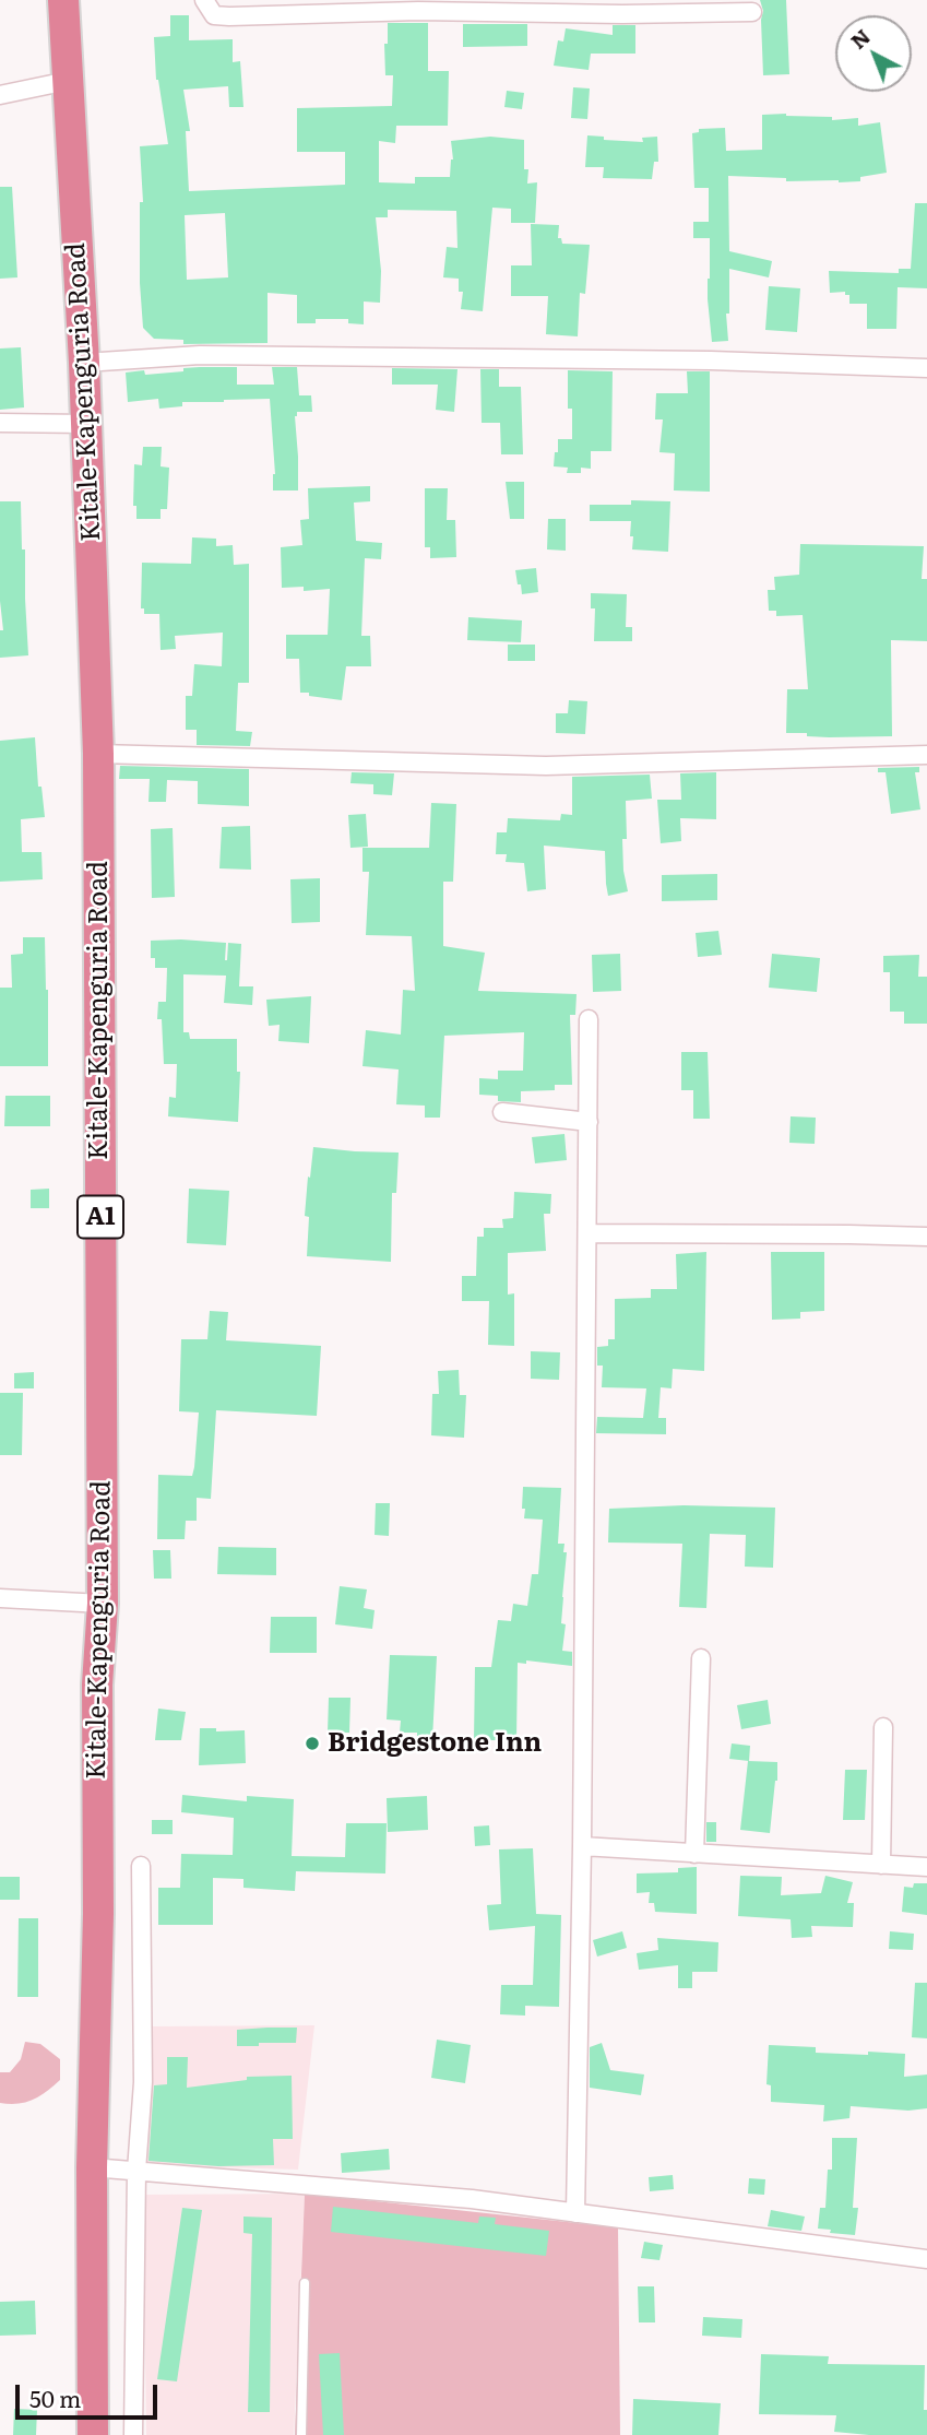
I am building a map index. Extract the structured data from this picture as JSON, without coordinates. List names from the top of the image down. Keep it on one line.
{"streets":{"highway":["Kitale-Kapenguria Road","A1"]},"places":["Bridgestone Inn"],"scale_bar":"50 m","north":"top left"}
